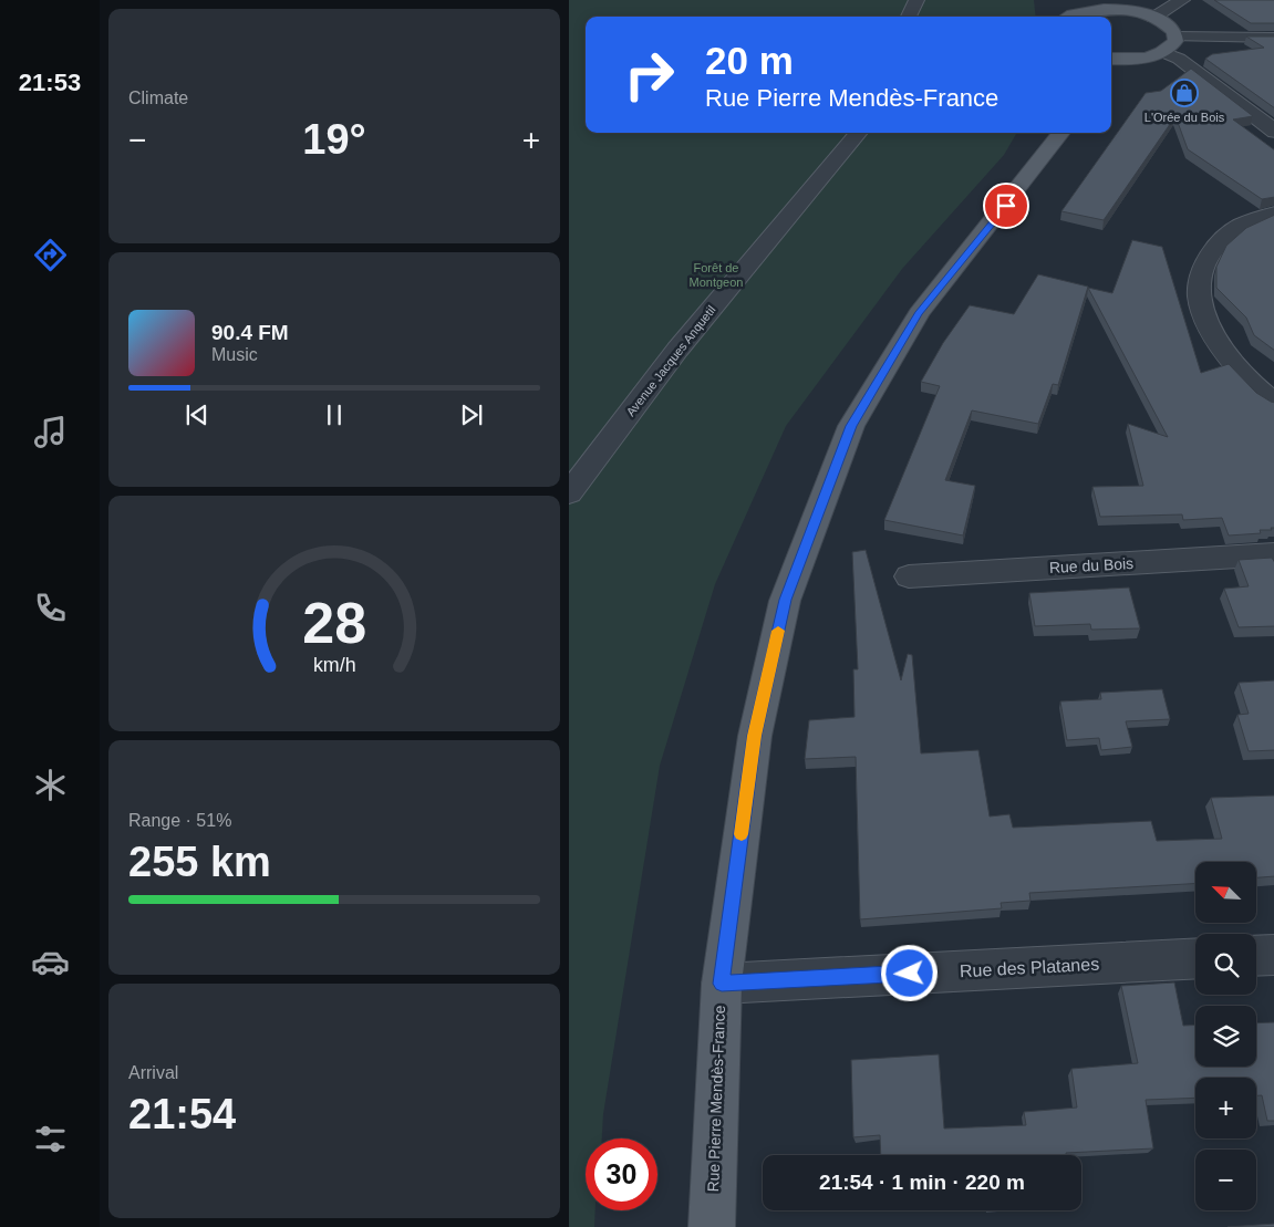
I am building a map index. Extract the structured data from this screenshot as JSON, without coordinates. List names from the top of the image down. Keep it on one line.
{"streets":{"main road":["Rue Pierre Mendès-France"],"street":["Avenue Jacques Anquetil","Rue du Bois","Rue des Platanes"]},"crossings":[["Rue des Platanes","Rue Pierre Mendès-France"]],"parks":["Forêt de Montgeon"],"places":{"shop":["L'Orée du Bois"]},"north":"top left","page":{"tabs":"21:53","tile":["Climate",["Range · 51%","255 km"],["Arrival","21:54"]],"turn":["20 m","Rue Pierre Mendès-France"],"heat":["−","19°","+"],"song":["90.4 FM","Music"],"map_buttons":["+","−"],"limit":"30","trip":"21:54 · 1 min · 220 m","gauge":["28","km/h"]}}
